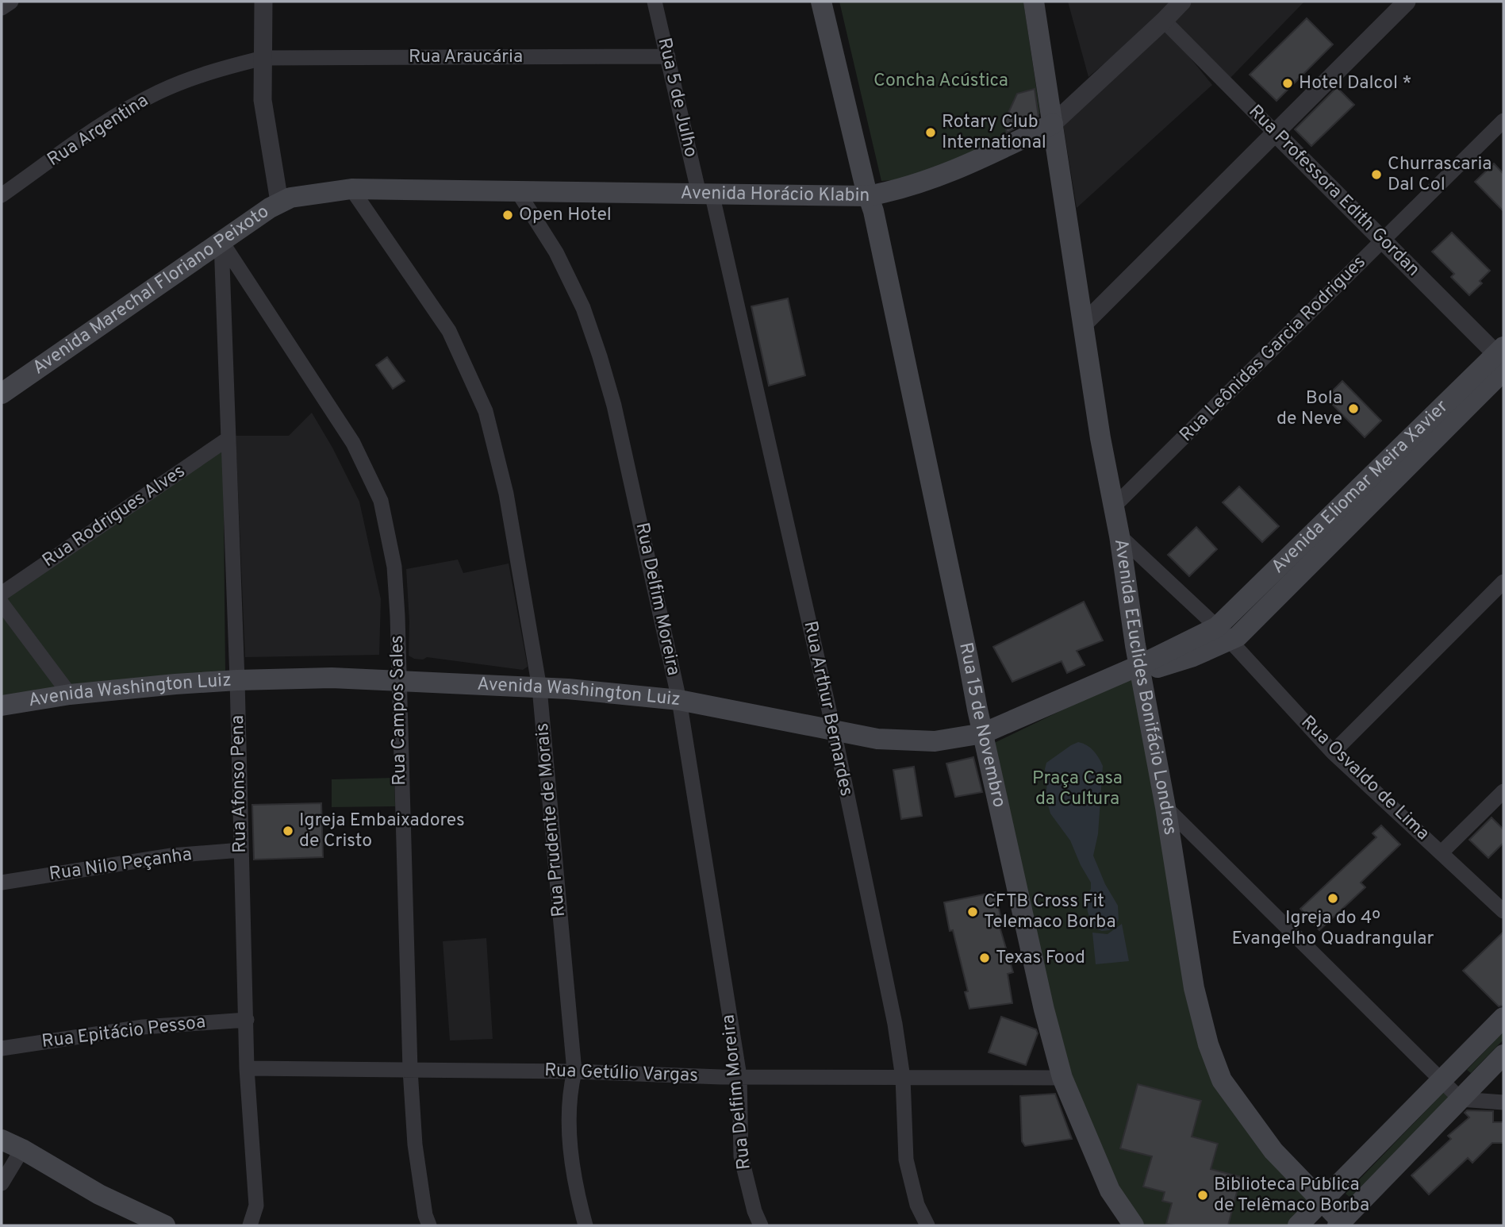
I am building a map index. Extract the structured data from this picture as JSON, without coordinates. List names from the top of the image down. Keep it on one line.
{"streets":{"main road":["Avenida Horácio Klabin","Avenida Marechal Floriano Peixoto","Avenida Eliomar Meira Xavier","Avenida EEuclides Bonifácio Londres","Avenida Washington Luiz","Rua 15 de Novembro"],"street":["Rua Araucária","Rua 5 de Julho","Rua Argentina","Rua Professora Edith Gordan","Rua Leônidas Garcia Rodrigues","Rua Rodrigues Alves","Rua Delfim Moreira","Rua Arthur Bernardes","Rua Campos Sales","Rua Osvaldo de Lima","Rua Afonso Pena","Rua Prudente de Morais","Rua Nilo Peçanha","Rua Epitácio Pessoa","Rua Getúlio Vargas"]},"crossings":[["Rua Araucária","Rua 5 de Julho"],["Rua Araucária","Rua Argentina"],["Rua 5 de Julho","Avenida Horácio Klabin"],["Rua 5 de Julho","Rua Arthur Bernardes"],["Rua Professora Edith Gordan","Avenida Horácio Klabin"],["Rua Professora Edith Gordan","Rua Leônidas Garcia Rodrigues"],["Rua Professora Edith Gordan","Avenida Eliomar Meira Xavier"],["Avenida Horácio Klabin","Avenida Marechal Floriano Peixoto"],["Avenida Horácio Klabin","Rua Delfim Moreira"],["Avenida Horácio Klabin","Avenida EEuclides Bonifácio Londres"],["Avenida Horácio Klabin","Rua Arthur Bernardes"],["Avenida Horácio Klabin","Rua 15 de Novembro"],["Avenida Horácio Klabin","Rua Prudente de Morais"],["Avenida Marechal Floriano Peixoto","Rua Campos Sales"],["Avenida Marechal Floriano Peixoto","Rua Afonso Pena"],["Rua Leônidas Garcia Rodrigues","Avenida EEuclides Bonifácio Londres"],["Avenida Eliomar Meira Xavier","Avenida Washington Luiz"],["Avenida Eliomar Meira Xavier","Rua Osvaldo de Lima"],["Rua Rodrigues Alves","Rua Afonso Pena"],["Rua Delfim Moreira","Avenida Washington Luiz"],["Rua Delfim Moreira","Rua Getúlio Vargas"],["Avenida EEuclides Bonifácio Londres","Avenida Washington Luiz"],["Avenida EEuclides Bonifácio Londres","Rua Osvaldo de Lima"],["Avenida Washington Luiz","Rua Arthur Bernardes"],["Avenida Washington Luiz","Rua Campos Sales"],["Avenida Washington Luiz","Rua 15 de Novembro"],["Avenida Washington Luiz","Rua Osvaldo de Lima"],["Avenida Washington Luiz","Rua Afonso Pena"],["Avenida Washington Luiz","Rua Prudente de Morais"],["Rua Arthur Bernardes","Rua Getúlio Vargas"],["Rua Campos Sales","Rua Afonso Pena"],["Rua Campos Sales","Rua Getúlio Vargas"],["Rua 15 de Novembro","Rua Getúlio Vargas"],["Rua Afonso Pena","Rua Nilo Peçanha"],["Rua Afonso Pena","Rua Epitácio Pessoa"],["Rua Afonso Pena","Rua Getúlio Vargas"],["Rua Prudente de Morais","Rua Getúlio Vargas"]],"parks":["Concha Acústica","Praça Casa da Cultura"],"places":["Hotel Dalcol *","Rotary Club International","Churrascaria Dal Col","Open Hotel","Bola de Neve","Igreja Embaixadores de Cristo","Igreja do 4º Evangelho Quadrangular","CFTB Cross Fit Telemaco Borba","Texas Food","Biblioteca Pública de Telêmaco Borba"]}
